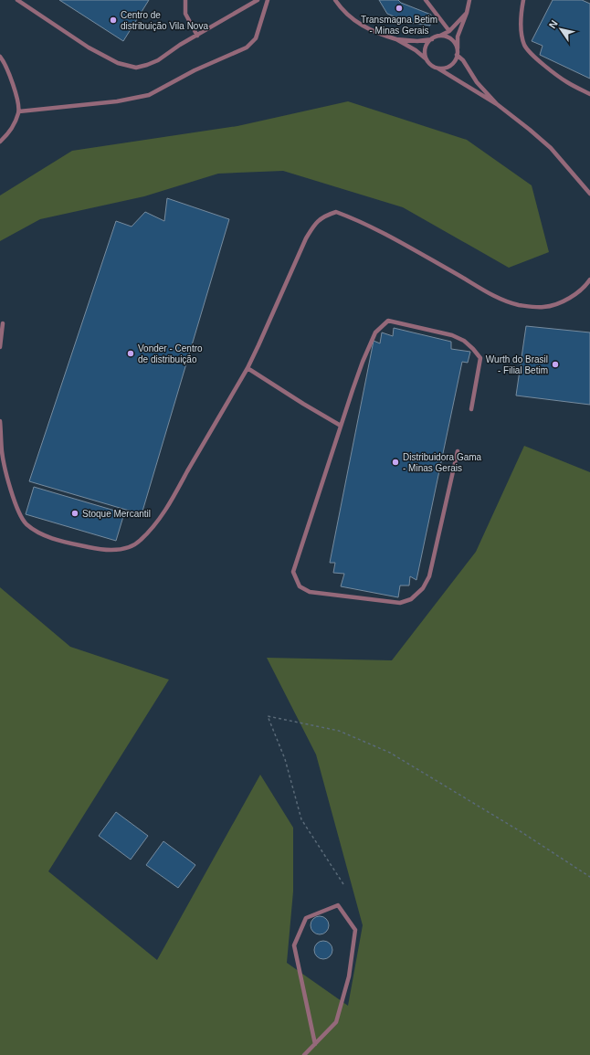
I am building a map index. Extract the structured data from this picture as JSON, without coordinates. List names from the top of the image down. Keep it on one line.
{"places":["Transmagna Betim - Minas Gerais","Centro de distribuição Vila Nova","Vonder - Centro de distribuição","Wurth do Brasil - Filial Betim","Distribuidora Gama - Minas Gerais","Stoque Mercantil"],"north":"top left"}
